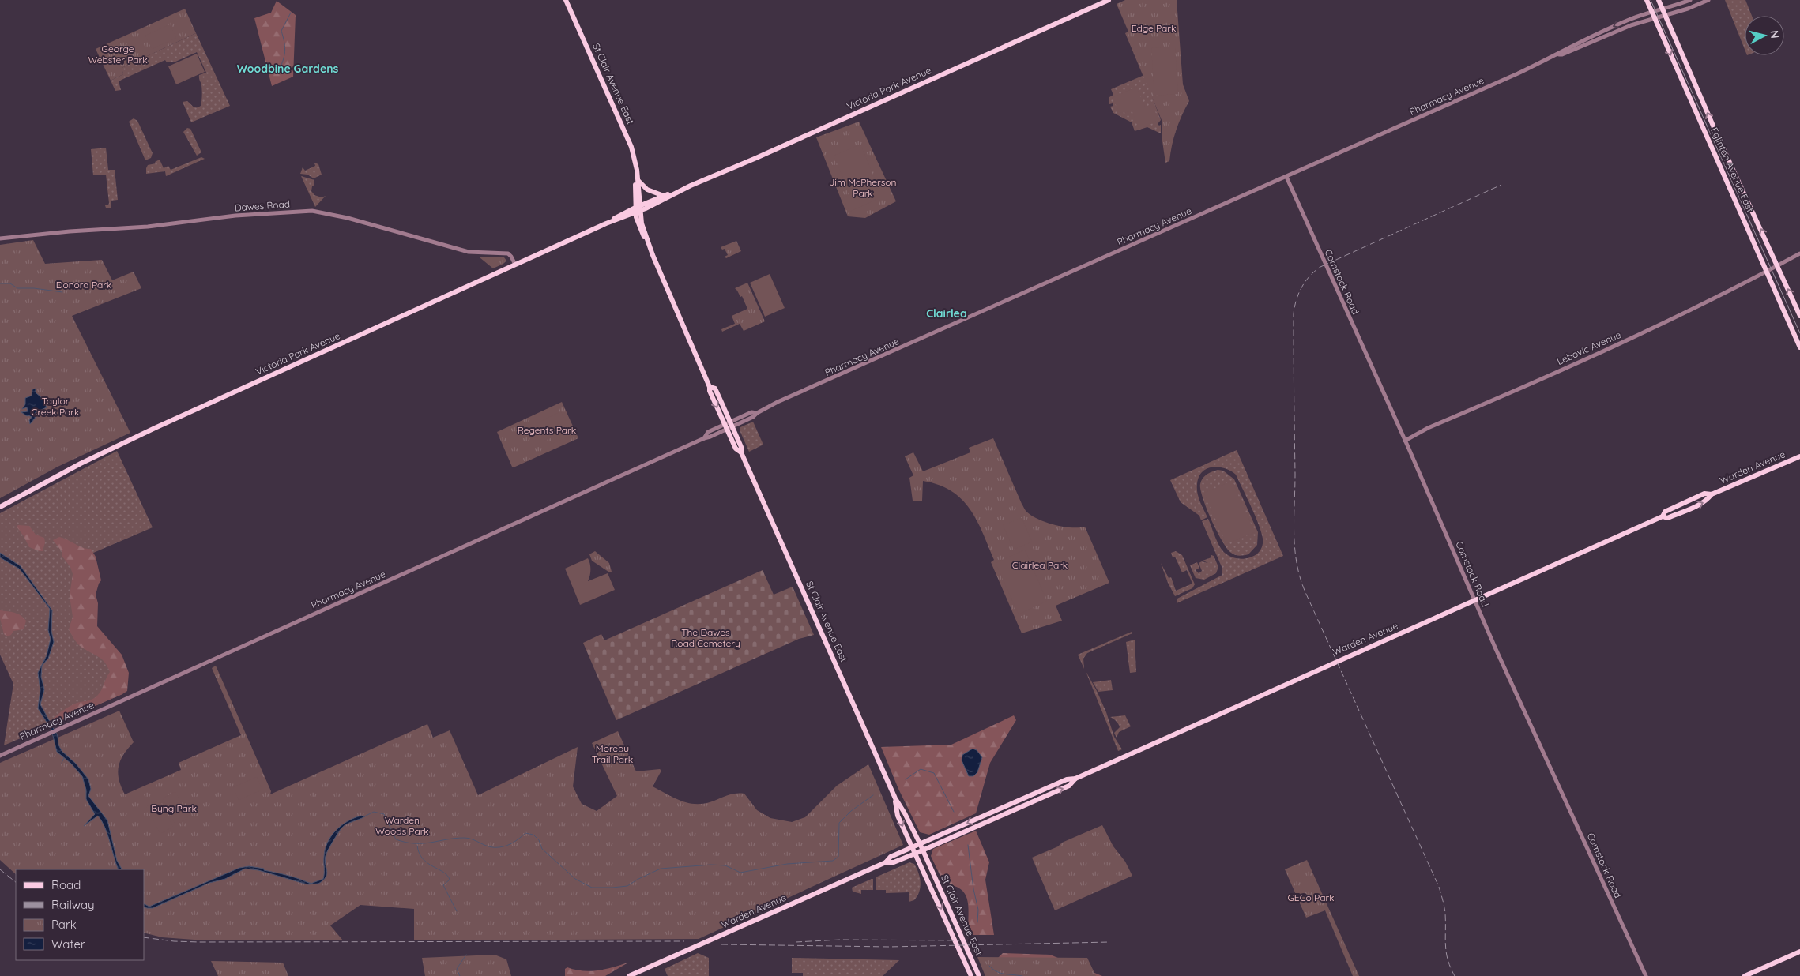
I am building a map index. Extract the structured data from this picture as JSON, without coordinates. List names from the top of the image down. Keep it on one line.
{"streets":{"main road":["St Clair Avenue East","Victoria Park Avenue","Eglinton Avenue East","Warden Avenue"],"street":["Pharmacy Avenue","Dawes Road","Comstock Road","Lebovic Avenue"]},"crossings":[["St Clair Avenue East","Victoria Park Avenue"],["St Clair Avenue East","Pharmacy Avenue"],["St Clair Avenue East","Warden Avenue"],["Victoria Park Avenue","Dawes Road"],["Pharmacy Avenue","Eglinton Avenue East"],["Pharmacy Avenue","Comstock Road"],["Eglinton Avenue East","Lebovic Avenue"],["Comstock Road","Lebovic Avenue"],["Comstock Road","Warden Avenue"]],"districts":["Woodbine Gardens","Clairlea"],"parks":["Edge Park","George Webster Park","Jim McPherson Park","Donora Park","Taylor Creek Park","Regents Park","Clairlea Park","The Dawes Road Cemetery","Moreau Trail Park","Byng Park","Warden Woods Park","GECo Park"],"legend":["Road","Railway","Park","Water"],"north":"right"}
